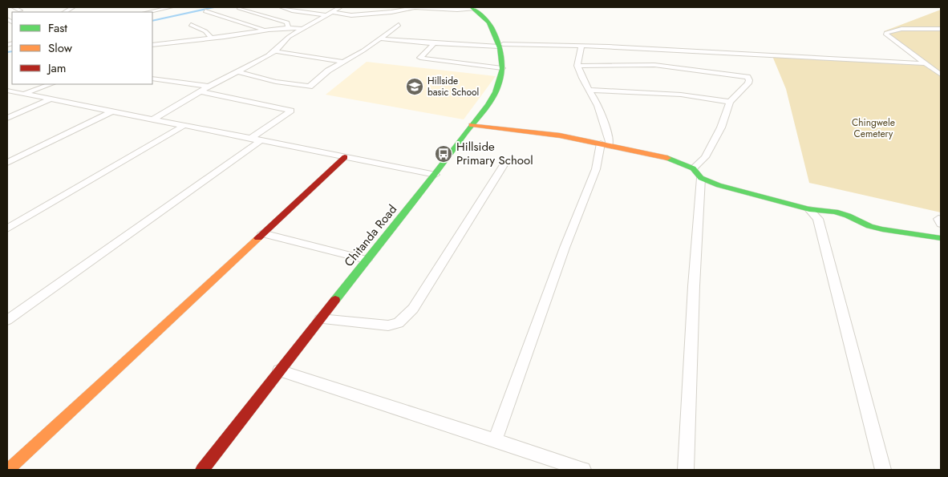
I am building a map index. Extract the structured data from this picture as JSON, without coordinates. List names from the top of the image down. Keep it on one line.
{"streets":{"street":["Chitanda Road"]},"parks":["Chingwele Cemetery"],"places":{"school or university":["Hillside basic School"],"bus stop":["Hillside Primary School"]},"legend":["Fast","Slow","Jam"]}
